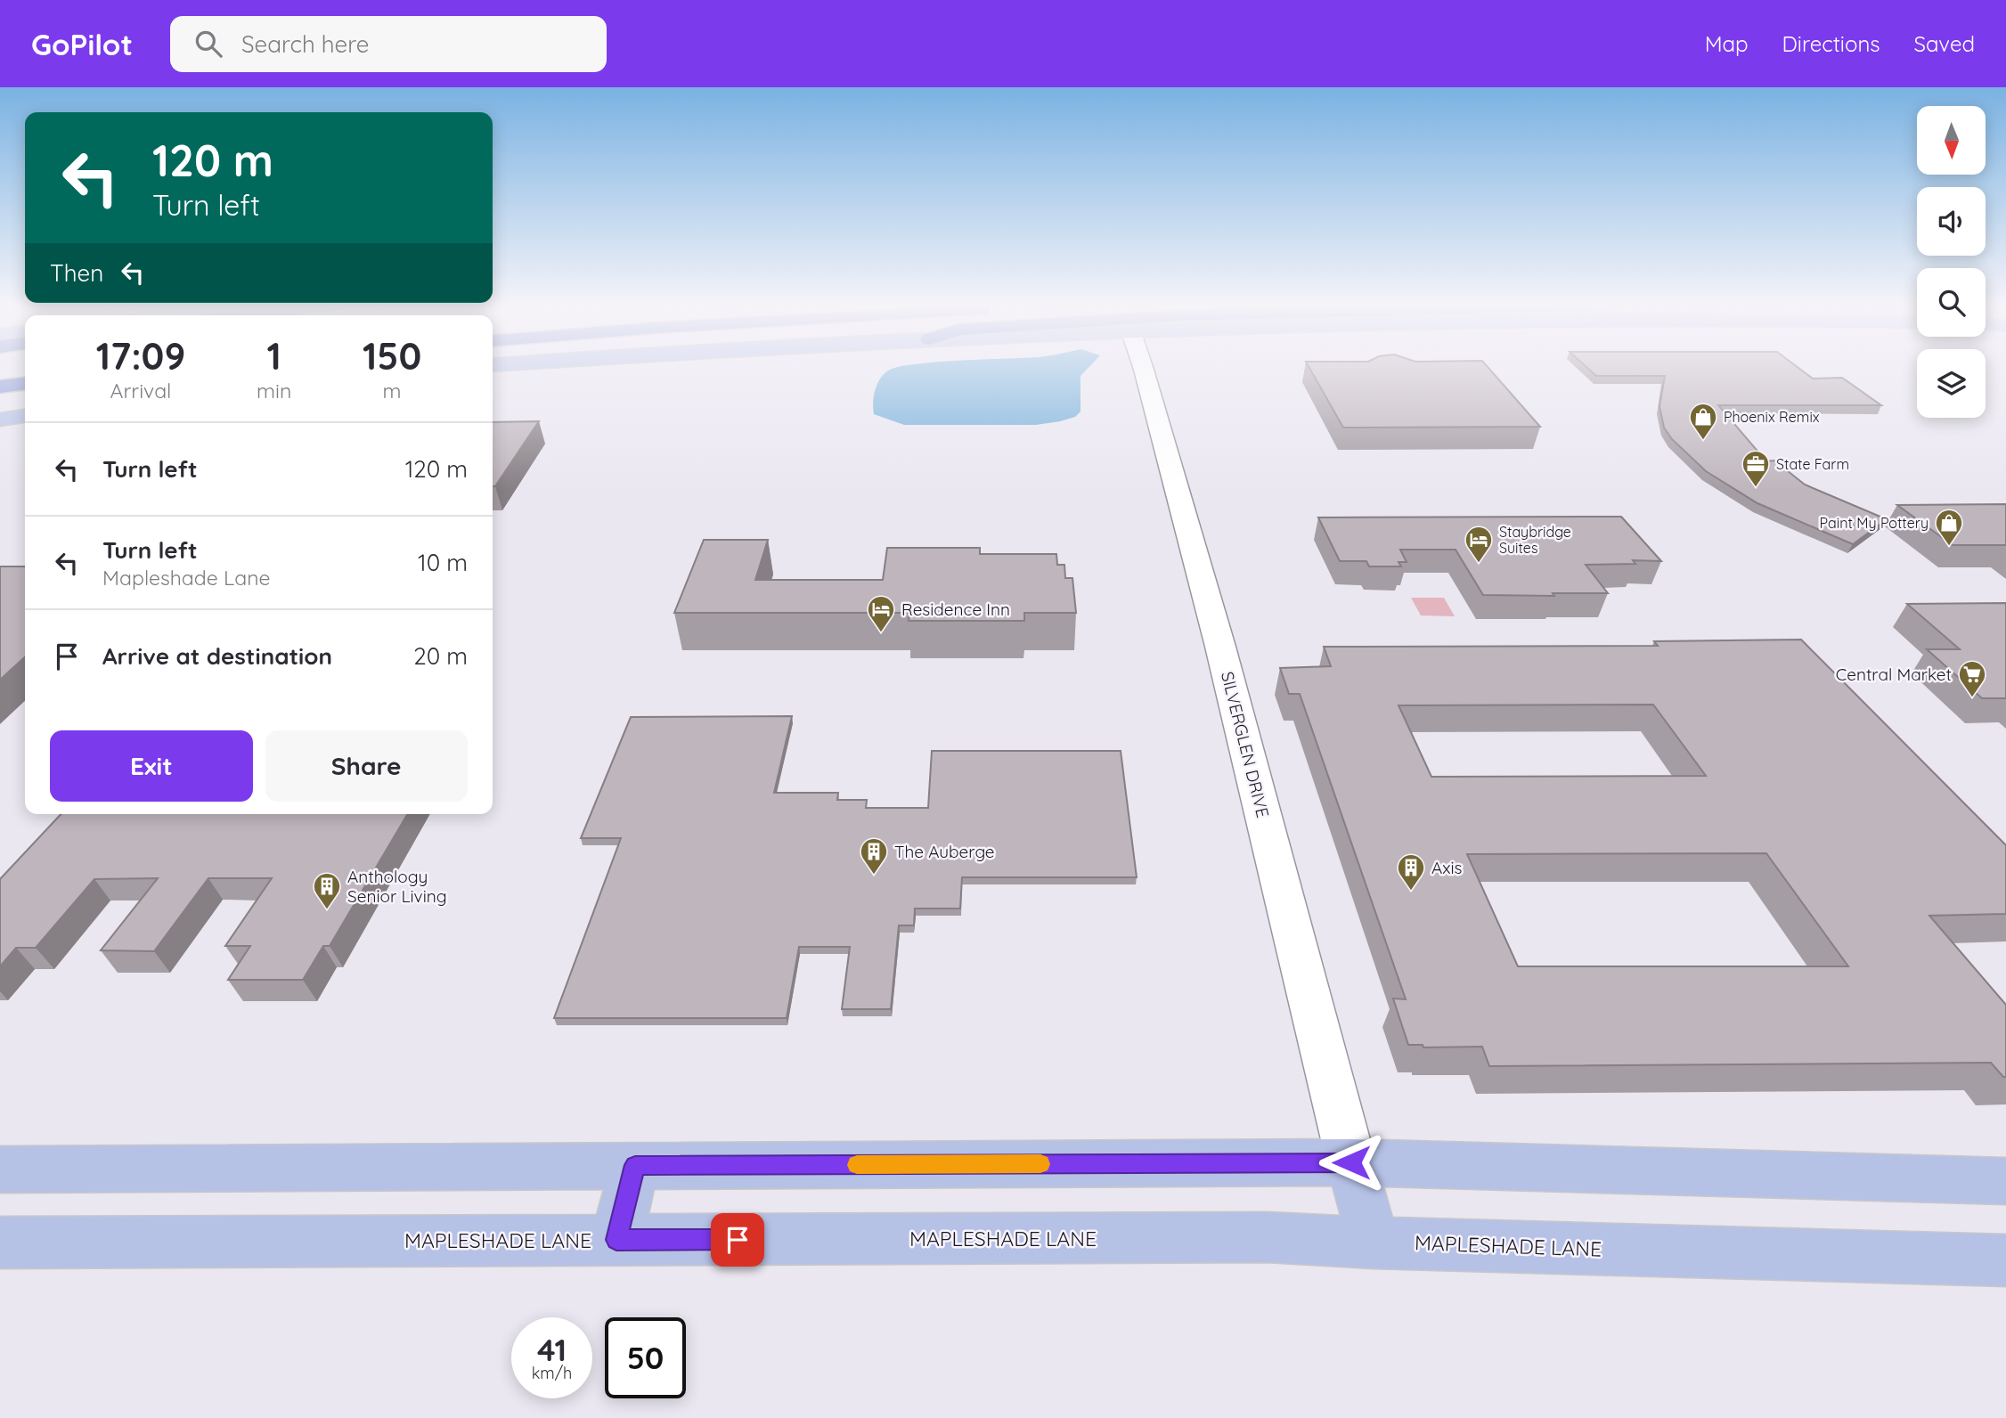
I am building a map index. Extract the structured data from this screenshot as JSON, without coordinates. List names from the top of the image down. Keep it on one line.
{"streets":{"main road":["MAPLESHADE LANE"],"street":["SILVERGLEN DRIVE"]},"places":{"shop":["Phoenix Remix","Paint My Pottery"],"office":["State Farm"],"hotel":["Staybridge Suites","Residence Inn"],"supermarket":["Central Market"],"building":["The Auberge","Axis","Anthology Senior Living"]},"north":"bottom","page":{"header":"GoPilot","search":"Search here","nav":["Map","Directions","Saved"],"turn":["120 m","Turn left"],"then":"Then","eta":["17:09","Arrival","1","min","150","m"],"list":[{"name":"Turn left","value":"120 m"},{"name":"Turn left","note":"Mapleshade Lane","value":"10 m"},{"name":"Arrive at destination","value":"20 m"}],"buttons":["Exit","Share"],"speed":"41 km/h","limit":"50"}}
